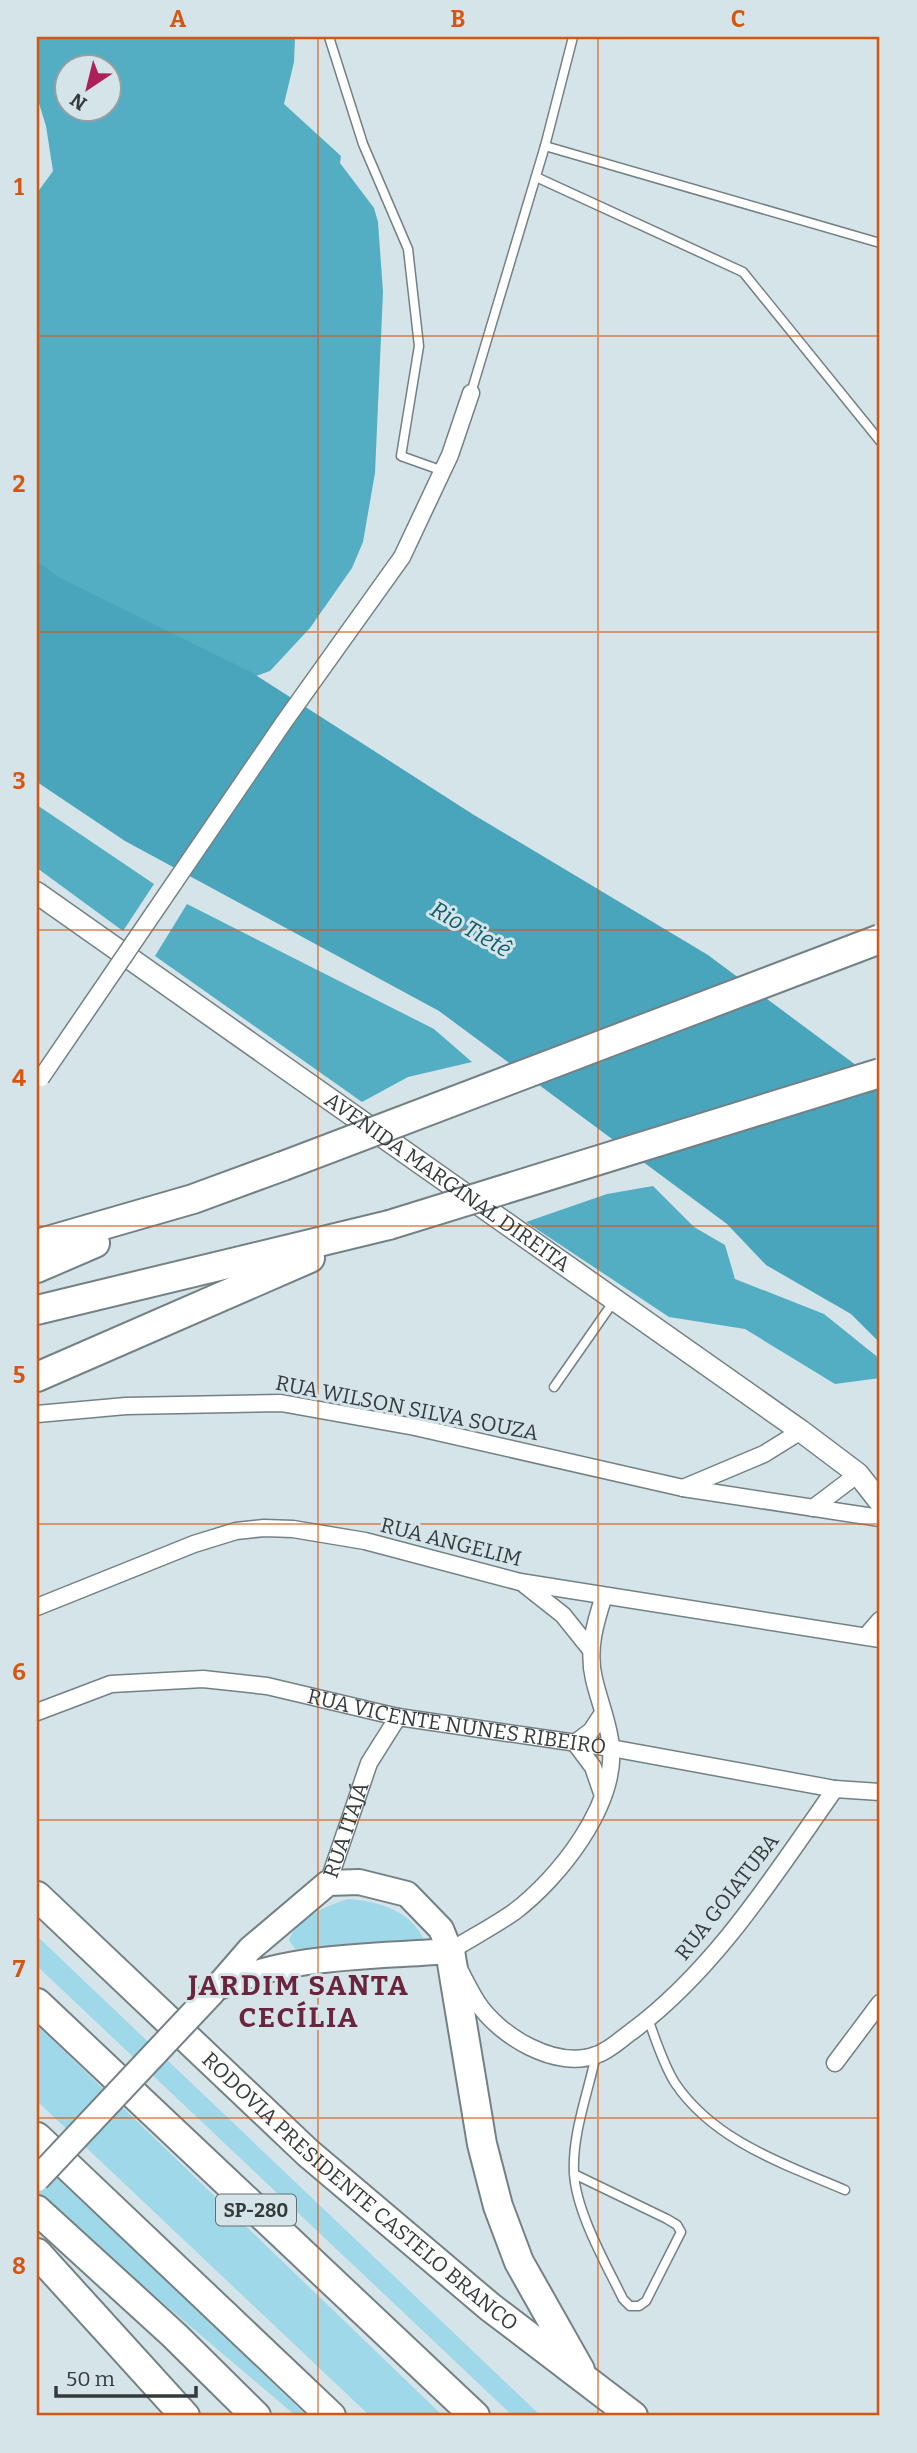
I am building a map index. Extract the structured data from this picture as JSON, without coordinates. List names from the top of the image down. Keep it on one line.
{"streets":{"highway":["RODOVIA PRESIDENTE CASTELO BRANCO","SP-280"],"main road":["AVENIDA MARGINAL DIREITA","RUA ITAJÁ"],"street":["RUA WILSON SILVA SOUZA","RUA ANGELIM","RUA VICENTE NUNES RIBEIRO","RUA GOIATUBA"]},"crossings":[["RUA VICENTE NUNES RIBEIRO","RUA ITAJÁ"],["RUA VICENTE NUNES RIBEIRO","RUA GOIATUBA"]],"districts":["JARDIM SANTA CECÍLIA"],"water":["Rio Tietê"],"scale_bar":"50 m","north":"bottom left","grid":{"columns":["A","B","C"],"rows":["1","2","3","4","5","6","7","8"]}}
